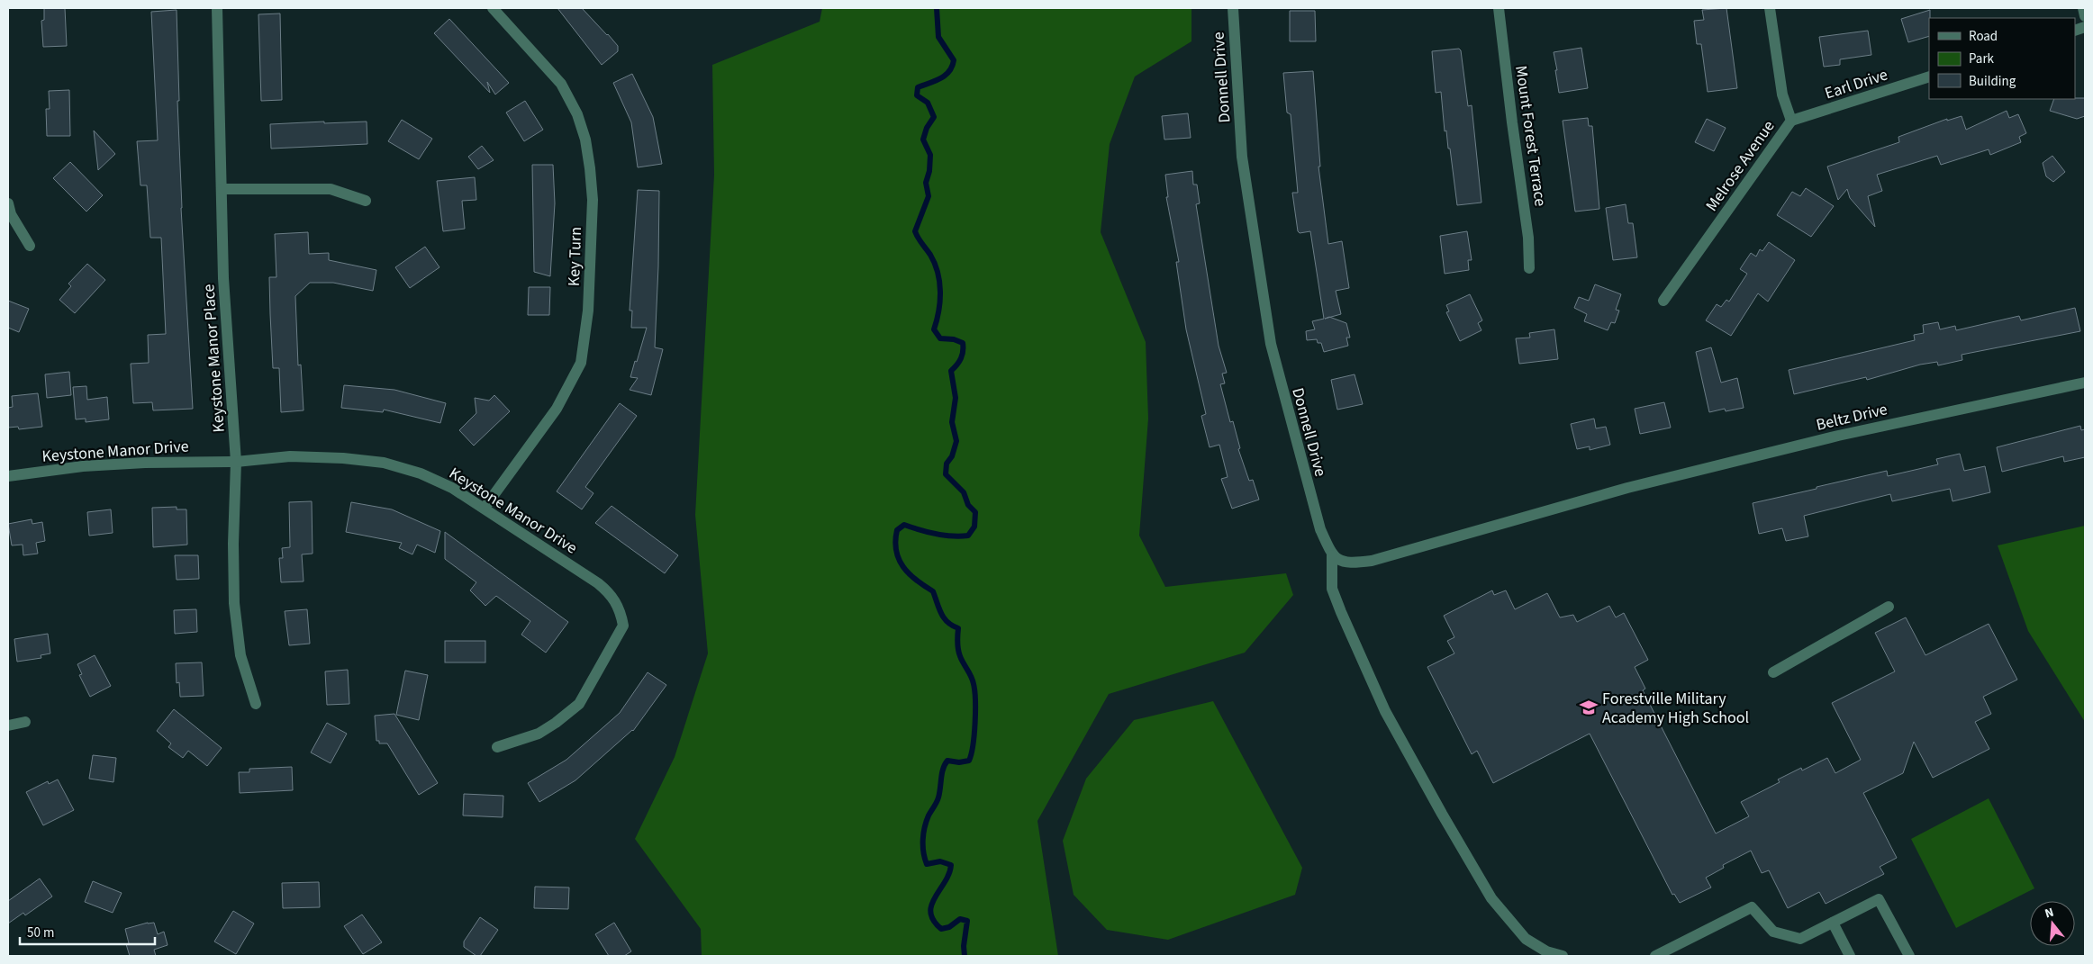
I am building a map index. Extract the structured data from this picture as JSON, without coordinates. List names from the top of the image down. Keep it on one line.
{"streets":{"street":["Donnell Drive","Earl Drive","Mount Forest Terrace","Melrose Avenue","Key Turn","Keystone Manor Place","Beltz Drive","Keystone Manor Drive"]},"crossings":[["Donnell Drive","Beltz Drive"],["Earl Drive","Melrose Avenue"],["Key Turn","Keystone Manor Drive"],["Keystone Manor Place","Keystone Manor Drive"]],"places":{"school or university":["Forestville Military Academy High School"]},"legend":["Road","Park","Building"],"scale_bar":"50 m","north":"top"}
